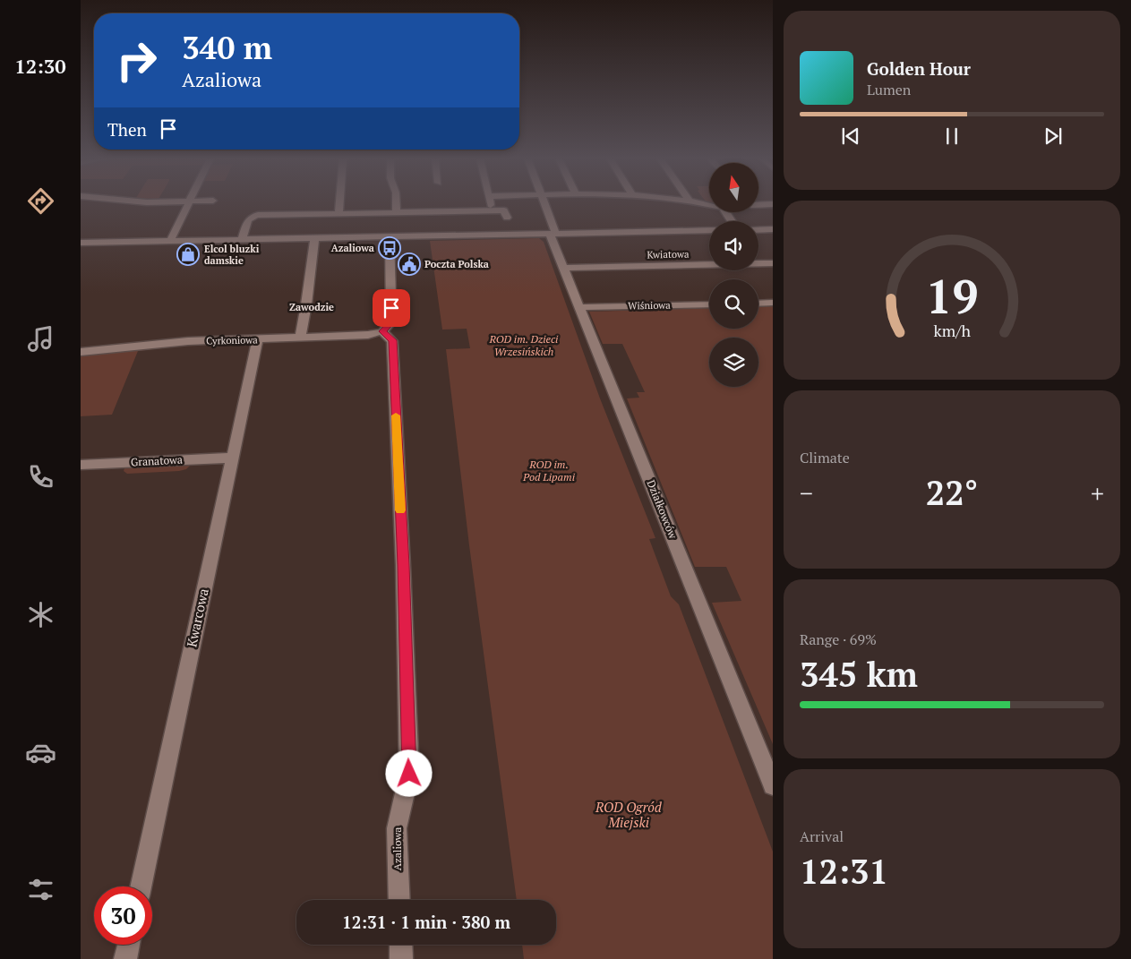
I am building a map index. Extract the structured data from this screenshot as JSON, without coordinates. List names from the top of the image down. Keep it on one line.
{"streets":{"street":["Kwiatowa","Wiśniowa","Cyrkoniowa","Granatowa","Działkowców","Kwarcowa","Azaliowa"]},"crossings":[["Kwiatowa","Działkowców"],["Wiśniowa","Działkowców"],["Cyrkoniowa","Kwarcowa"],["Cyrkoniowa","Azaliowa"],["Granatowa","Kwarcowa"]],"districts":["Zawodzie"],"parks":["ROD im. Dzieci Wrzesińskich","ROD im. Pod Lipami","ROD Ogród Miejski"],"places":{"bus stop":["Azaliowa"],"shop":["Elcol bluzki damskie"],"public building":["Poczta Polska"]},"north":"top","page":{"tabs":"12:30","turn":["340 m","Azaliowa"],"song":["Golden Hour","Lumen"],"then":"Then","tile":["Climate",["Range · 69%","345 km"],["Arrival","12:31"]],"heat":["−","22°","+"],"limit":"30","trip":"12:31 · 1 min · 380 m","gauge":["19","km/h"]}}
